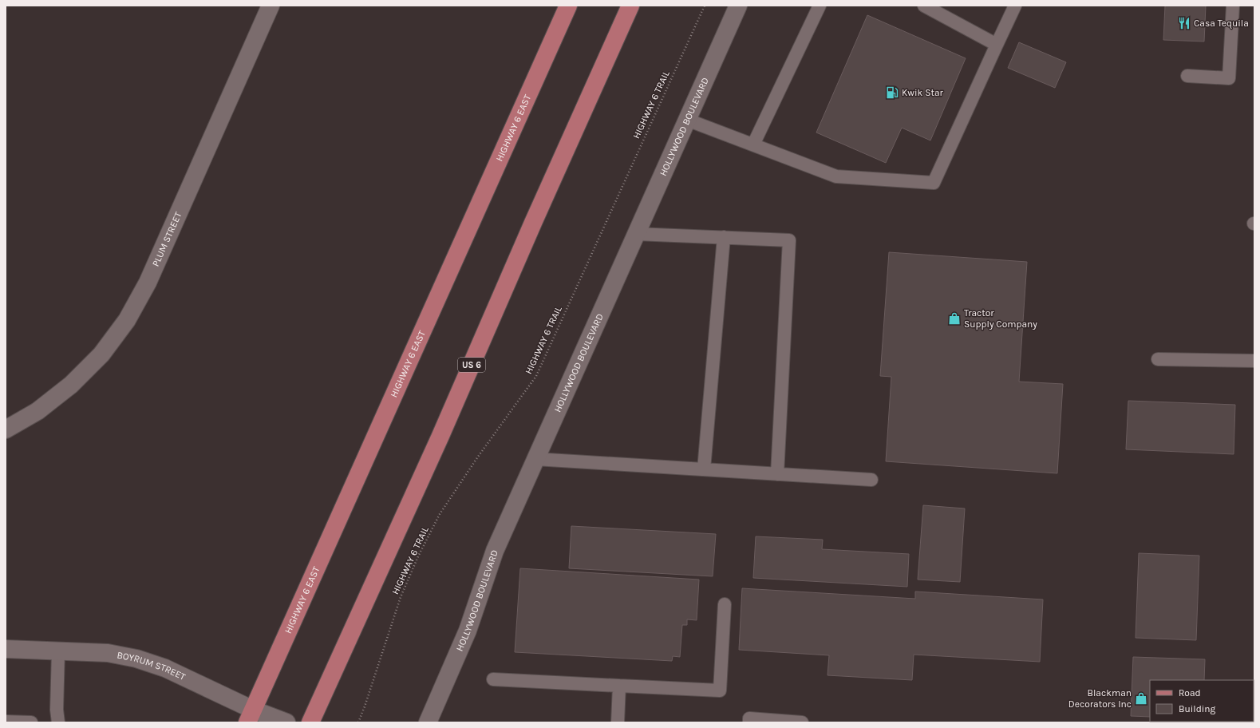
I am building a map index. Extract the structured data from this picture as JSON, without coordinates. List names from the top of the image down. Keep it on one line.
{"streets":{"main road":["HIGHWAY 6 EAST","US 6"],"street":["HOLLYWOOD BOULEVARD","PLUM STREET","BOYRUM STREET"],"path":["HIGHWAY 6 TRAIL"]},"crossings":[["HIGHWAY 6 EAST","BOYRUM STREET"]],"places":{"restaurant":["Casa Tequila"],"fuel station":["Kwik Star"],"shop":["Tractor Supply Company","Blackman Decorators Inc"]},"legend":["Road","Building"]}
